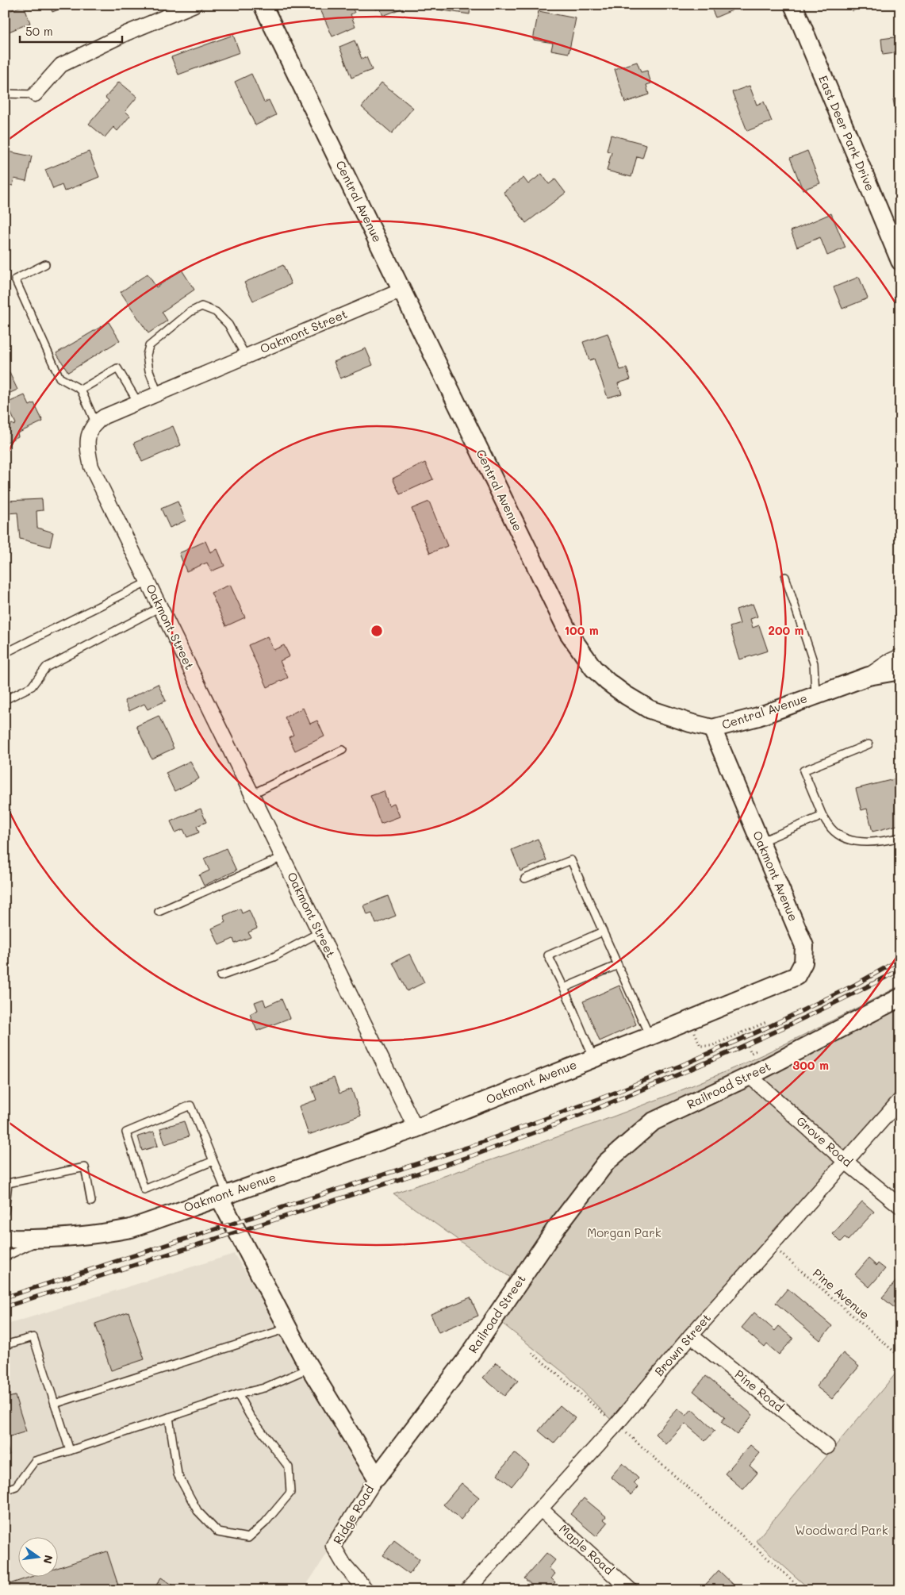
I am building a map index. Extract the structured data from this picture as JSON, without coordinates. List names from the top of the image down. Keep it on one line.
{"streets":{"street":["East Deer Park Drive","Central Avenue","Oakmont Street","Oakmont Avenue","Railroad Street","Grove Road","Brown Street","Pine Road","Ridge Road","Maple Road"],"path":["Pine Avenue"]},"crossings":[["Central Avenue","Oakmont Street"],["Central Avenue","Oakmont Avenue"],["Oakmont Street","Oakmont Avenue"],["Railroad Street","Grove Road"],["Railroad Street","Ridge Road"],["Grove Road","Brown Street"],["Pine Avenue","Brown Street"],["Brown Street","Pine Road"],["Brown Street","Maple Road"]],"parks":["Morgan Park","Woodward Park"],"scale_bar":"50 m","north":"right","rings":["100 m","200 m","300 m"]}
